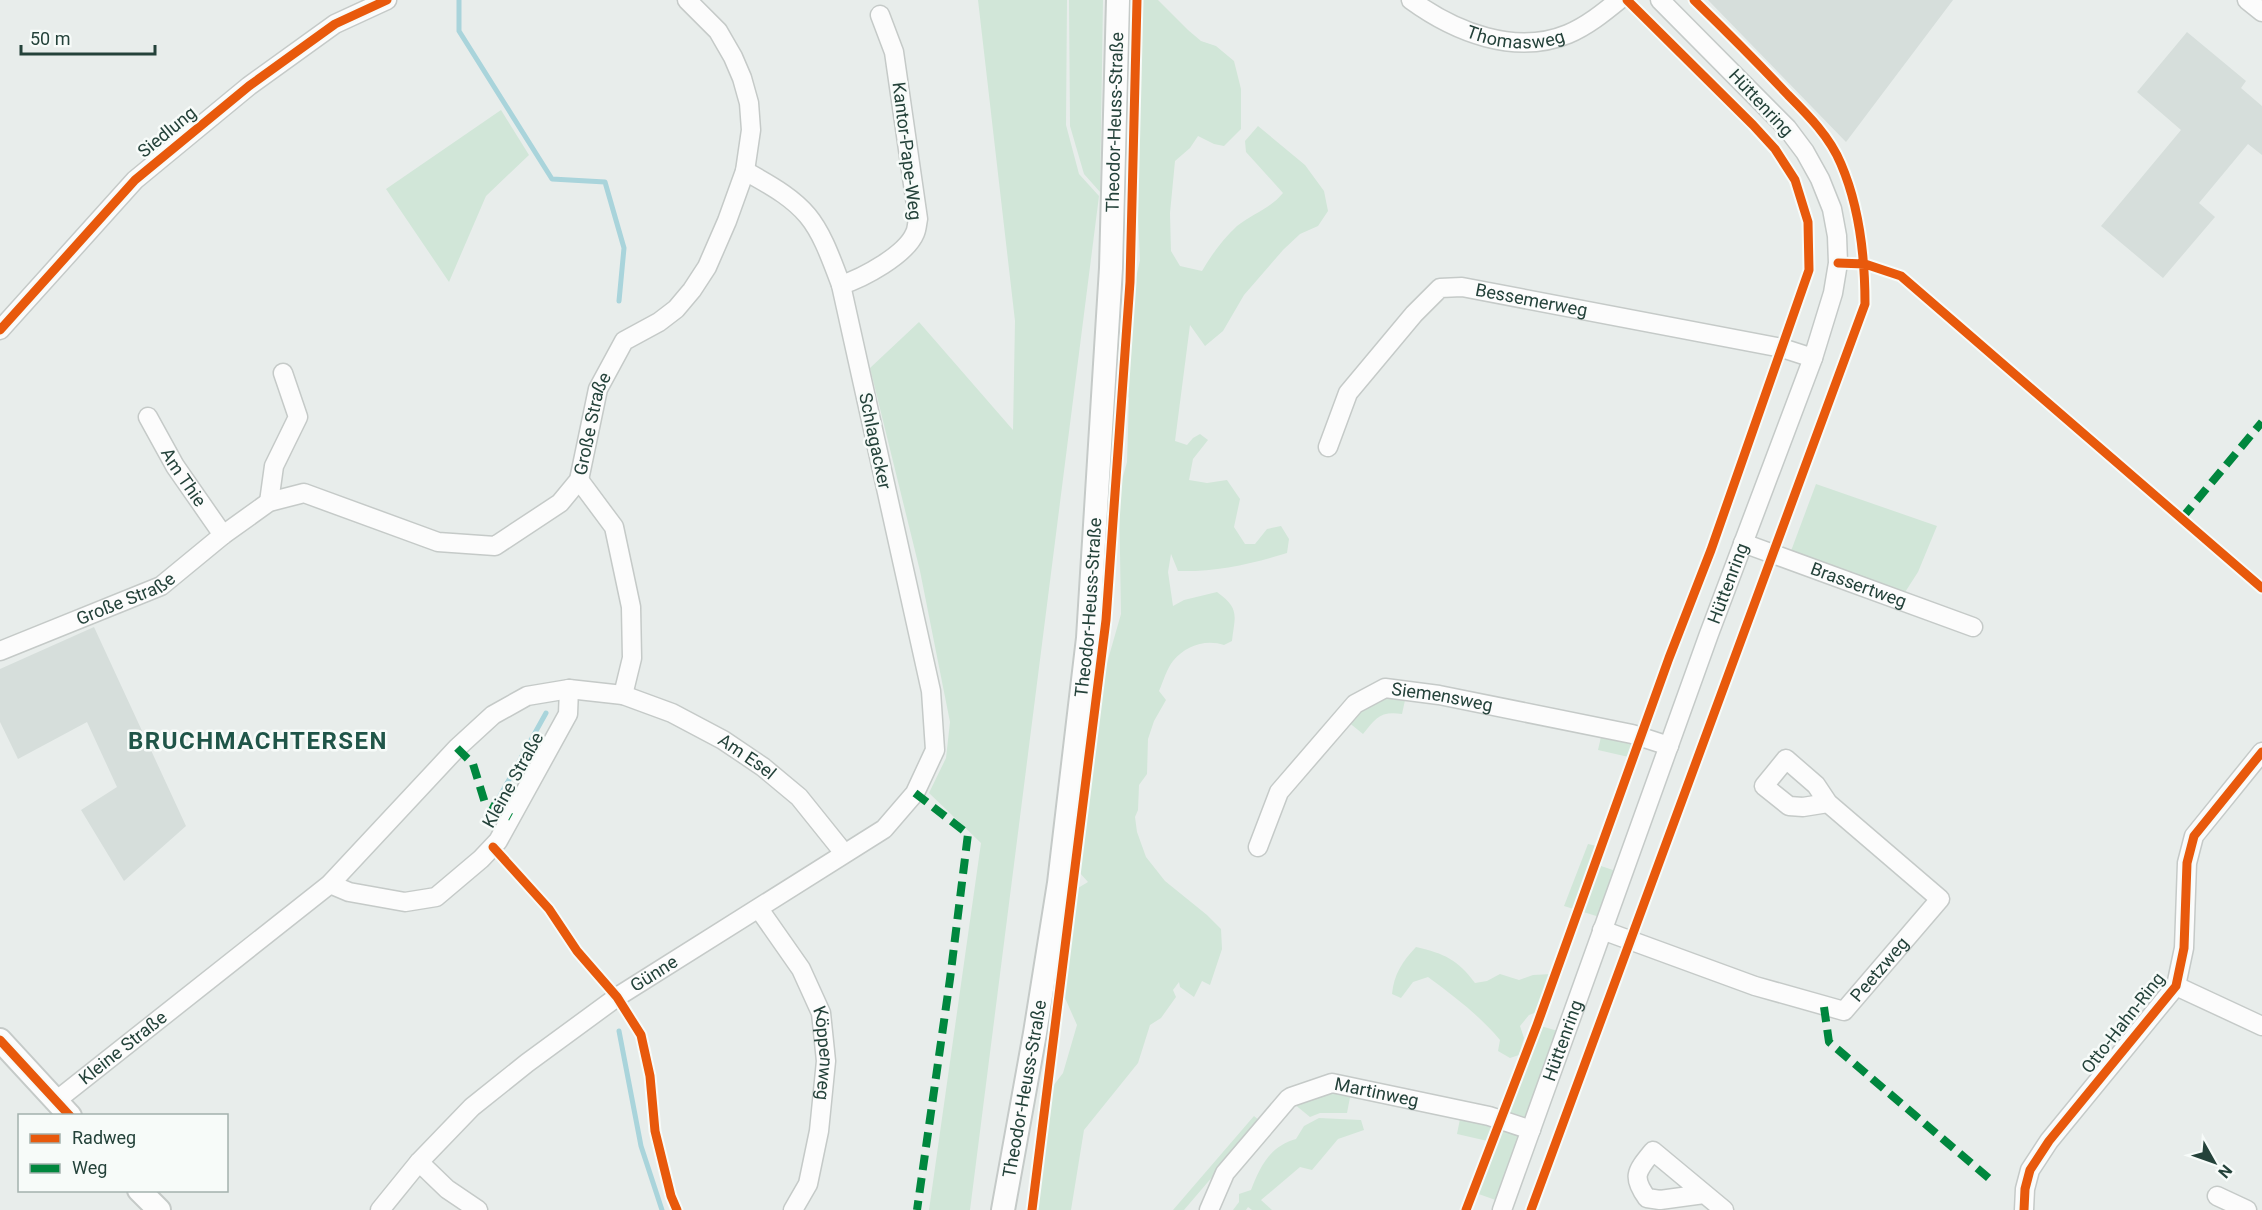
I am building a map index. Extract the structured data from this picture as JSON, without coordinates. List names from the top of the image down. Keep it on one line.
{"streets":{"street":["Thomasweg","Hüttenring","Theodor-Heuss-Straße","Siedlung","Kantor-Pape-Weg","Bessemerweg","Große Straße","Schlagacker","Am Thie","Brassertweg","Siemensweg","Am Esel","Kleine Straße","Peetzweg","Günne","Otto-Hahn-Ring","Köppenweg","Martinweg"]},"crossings":[["Hüttenring","Bessemerweg"],["Hüttenring","Brassertweg"],["Hüttenring","Siemensweg"],["Hüttenring","Peetzweg"],["Hüttenring","Martinweg"],["Kantor-Pape-Weg","Schlagacker"],["Große Straße","Schlagacker"],["Große Straße","Am Thie"],["Schlagacker","Günne"],["Am Esel","Kleine Straße"],["Am Esel","Günne"],["Günne","Köppenweg"]],"districts":["BRUCHMACHTERSEN"],"legend":["Radweg","Weg"],"scale_bar":"50 m","north":"bottom right"}
